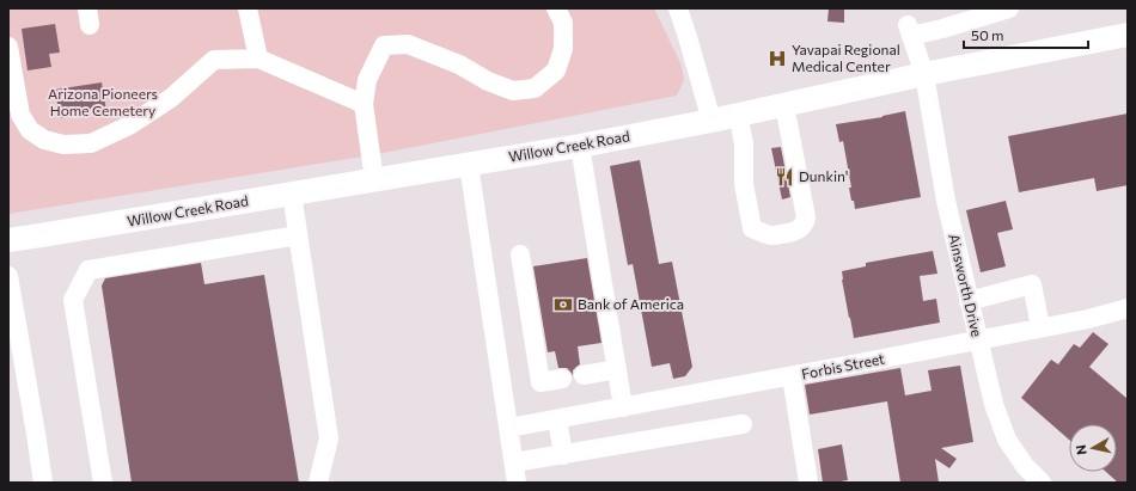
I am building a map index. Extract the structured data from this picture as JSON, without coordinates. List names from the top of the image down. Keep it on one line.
{"streets":{"main road":["Willow Creek Road"],"street":["Ainsworth Drive","Forbis Street"]},"crossings":[["Willow Creek Road","Ainsworth Drive"],["Ainsworth Drive","Forbis Street"]],"parks":["Arizona Pioneers Home Cemetery"],"places":{"hospital":["Yavapai Regional Medical Center"],"restaurant":["Dunkin'"],"bank":["Bank of America"]},"scale_bar":"50 m","north":"left"}
